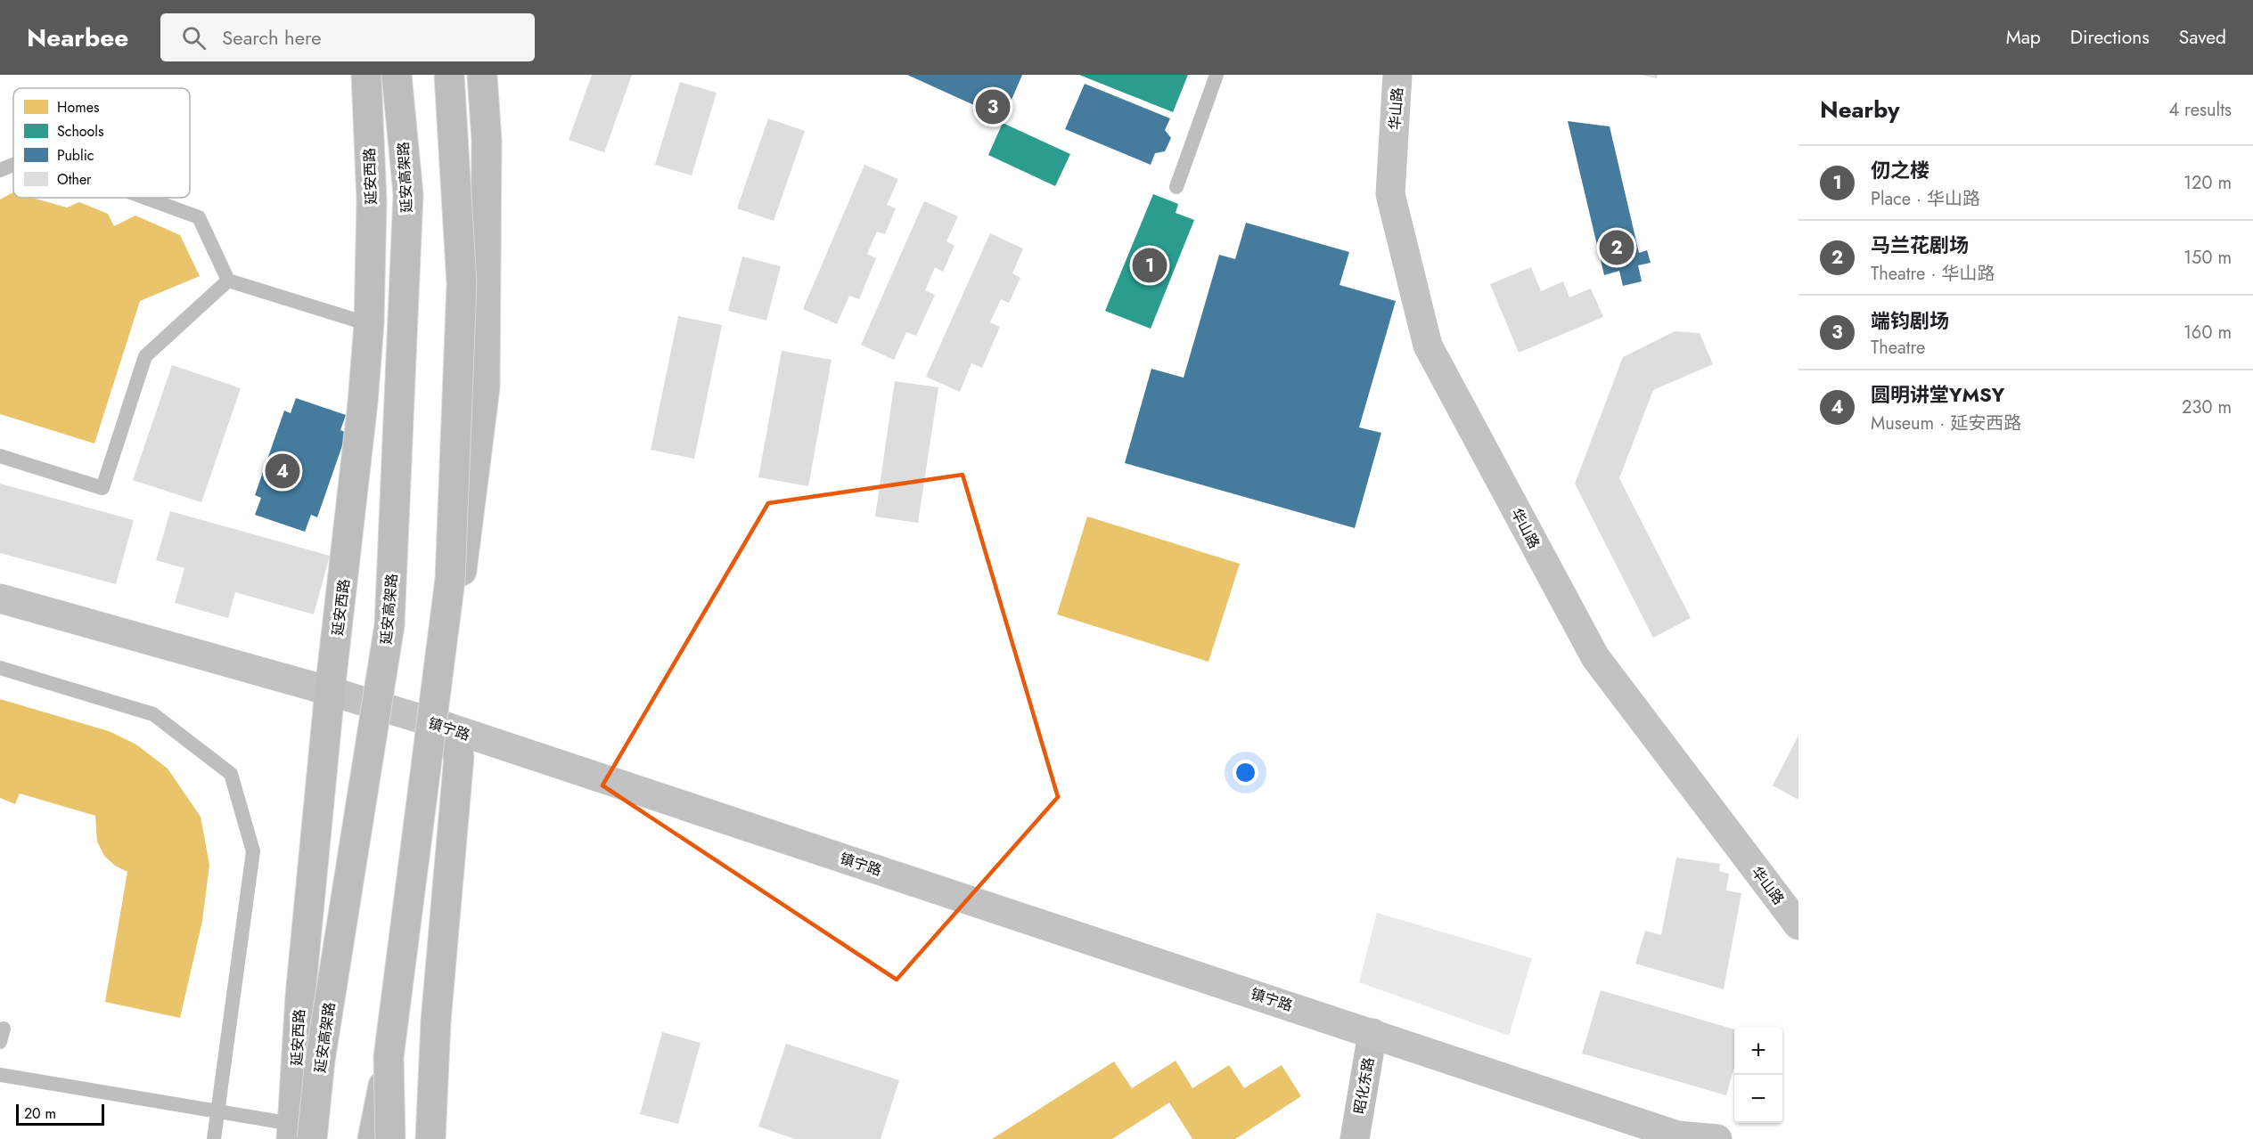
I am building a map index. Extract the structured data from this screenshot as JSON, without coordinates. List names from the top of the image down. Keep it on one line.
{"streets":{"main road":["延安西路","延安高架路"],"street":["华山路","镇宁路","昭化东路"]},"crossings":[["延安西路","延安高架路"],["延安西路","镇宁路"],["镇宁路","昭化东路"]],"legend":["Homes","Schools","Public","Other"],"scale_bar":"20 m","page":{"header":"Nearbee","search":"Search here","nav":["Map","Directions","Saved"],"heading":["Nearby","4 results"],"pins":["3","2","1","4"],"list":[{"mark":"1","name":"仞之楼","note":"Place · 华山路","value":"120 m"},{"mark":"2","name":"马兰花剧场","note":"Theatre · 华山路","value":"150 m"},{"mark":"3","name":"端钧剧场","note":"Theatre","value":"160 m"},{"mark":"4","name":"圆明讲堂YMSY","note":"Museum · 延安西路","value":"230 m"}],"map_buttons":["+","−"],"scale":"20 m"}}
